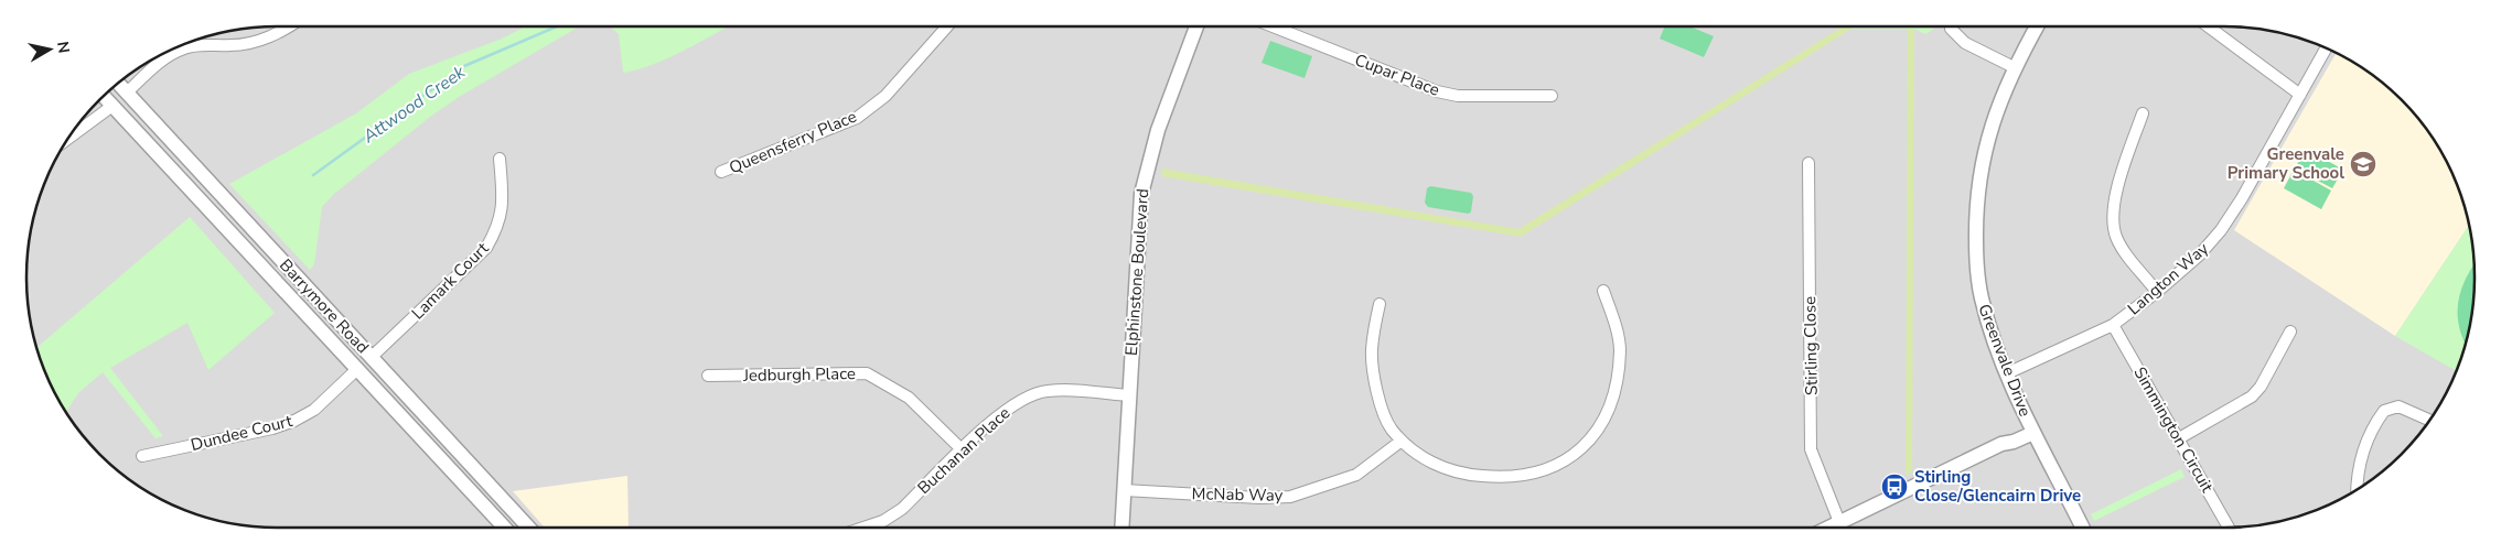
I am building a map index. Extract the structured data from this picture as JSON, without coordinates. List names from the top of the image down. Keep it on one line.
{"streets":{"street":["Cupar Place","Queensferry Place","Elphinstone Boulevard","Langton Way","Lamark Court","Barrymore Road","Stirling Close","Greenvale Drive","Jedburgh Place","Simmington Circuit","Dundee Court","Buchanan Place","McNab Way"]},"crossings":[["Elphinstone Boulevard","Buchanan Place"],["Elphinstone Boulevard","McNab Way"],["Langton Way","Greenvale Drive"],["Langton Way","Simmington Circuit"],["Lamark Court","Barrymore Road"],["Barrymore Road","Dundee Court"],["Jedburgh Place","Buchanan Place"]],"water":["Attwood Creek"],"places":{"school or university":["Greenvale Primary School"],"bus stop":["Stirling Close/Glencairn Drive"]},"north":"right"}
